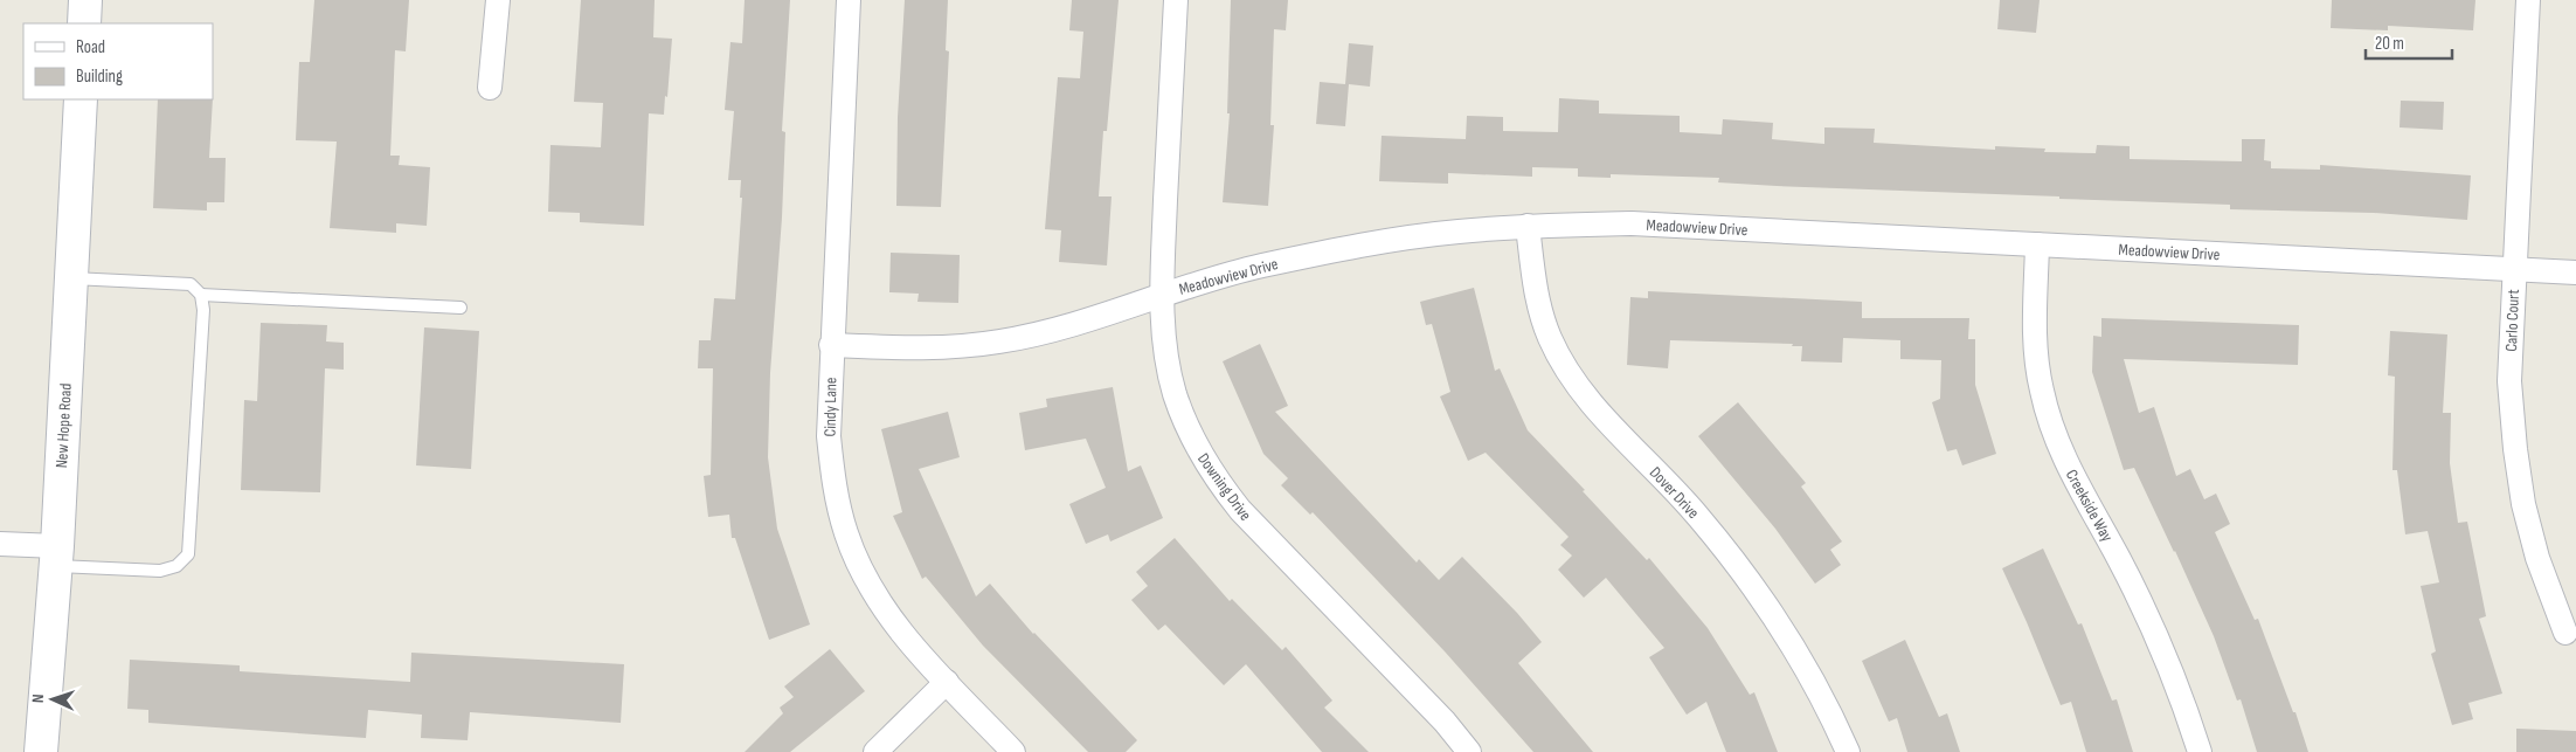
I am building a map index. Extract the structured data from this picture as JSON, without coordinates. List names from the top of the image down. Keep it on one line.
{"streets":{"main road":["New Hope Road"],"street":["Meadowview Drive","Carlo Court","Cindy Lane","Downing Drive","Dover Drive","Creekside Way"]},"crossings":[["Meadowview Drive","Carlo Court"],["Meadowview Drive","Cindy Lane"],["Meadowview Drive","Downing Drive"],["Meadowview Drive","Dover Drive"],["Meadowview Drive","Creekside Way"]],"legend":["Road","Building"],"scale_bar":"20 m","north":"left"}
